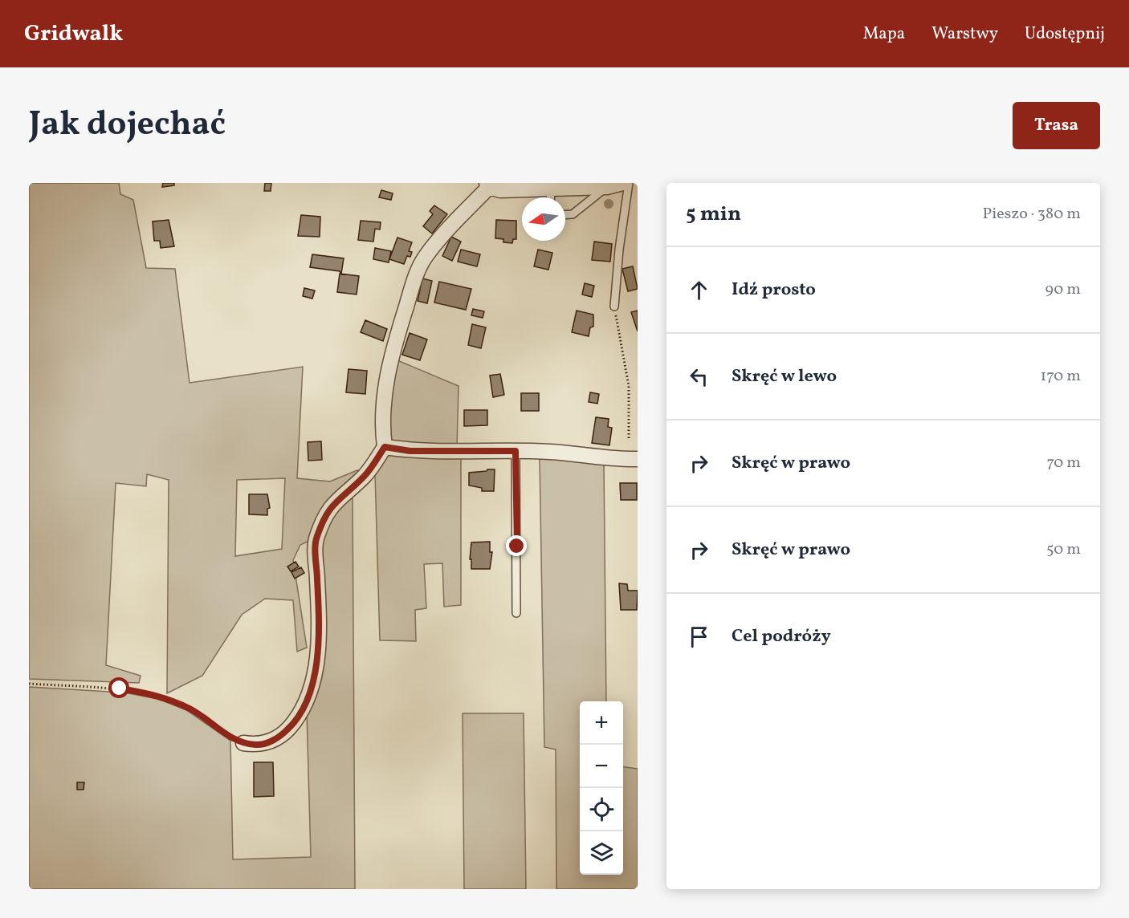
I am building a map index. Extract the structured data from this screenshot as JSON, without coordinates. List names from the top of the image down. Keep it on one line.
{"north":"left","page":{"header":"Gridwalk","nav":["Mapa","Warstwy","Udostępnij"],"title":"Jak dojechać","buttons":"Trasa","heading":["5 min","Pieszo · 380 m"],"list":[["Idź prosto","90 m"],["Skręć w lewo","170 m"],["Skręć w prawo","70 m"],["Skręć w prawo","50 m"],"Cel podróży"],"map_buttons":["+","−"]}}
